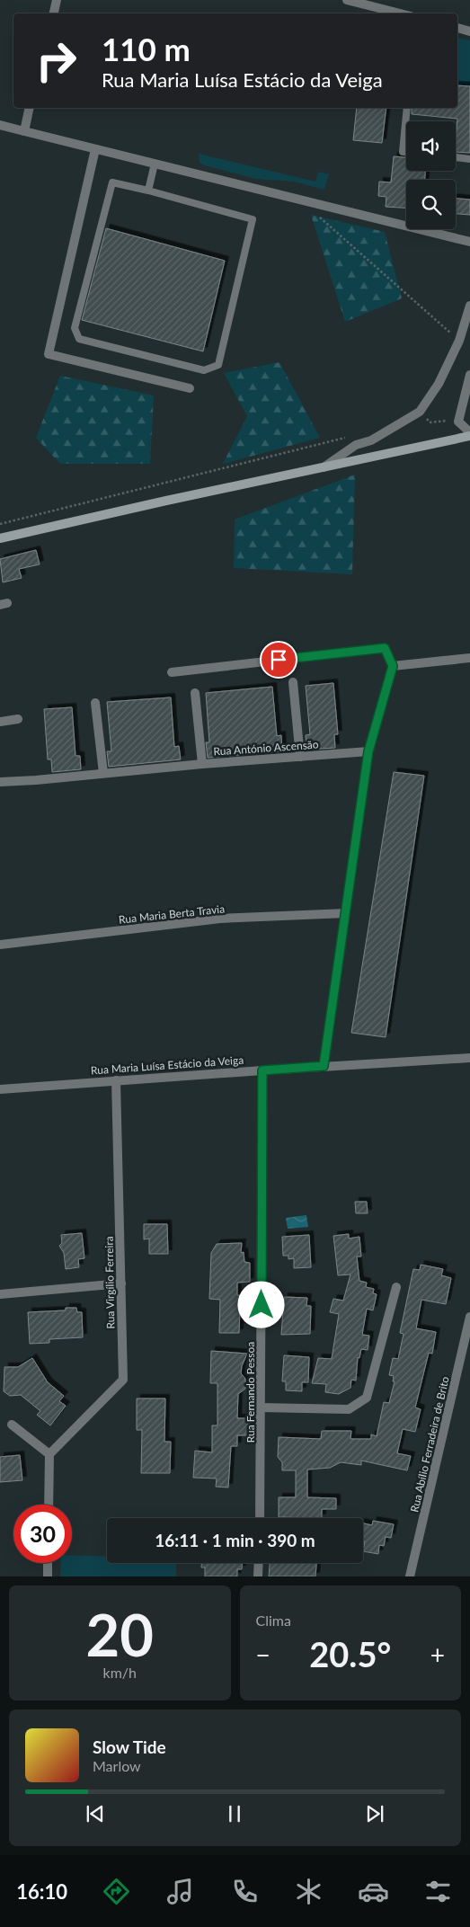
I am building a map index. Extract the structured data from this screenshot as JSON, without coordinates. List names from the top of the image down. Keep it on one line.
{"streets":{"street":["Rua António Ascensão","Rua Maria Berta Travia","Rua Maria Luísa Estácio da Veiga","Rua Virgílio Ferreira","Rua Fernando Pessoa","Rua Abílio Ferradeira de Brito"]},"crossings":[["Rua Maria Luísa Estácio da Veiga","Rua Virgílio Ferreira"],["Rua Maria Luísa Estácio da Veiga","Rua Fernando Pessoa"]],"page":{"turn":["110 m","Rua Maria Luísa Estácio da Veiga"],"limit":"30","trip":"16:11 · 1 min · 390 m","tile":[["20","km/h"],"Clima"],"heat":["−","20.5°","+"],"song":["Slow Tide","Marlow"],"tabs":"16:10"}}
